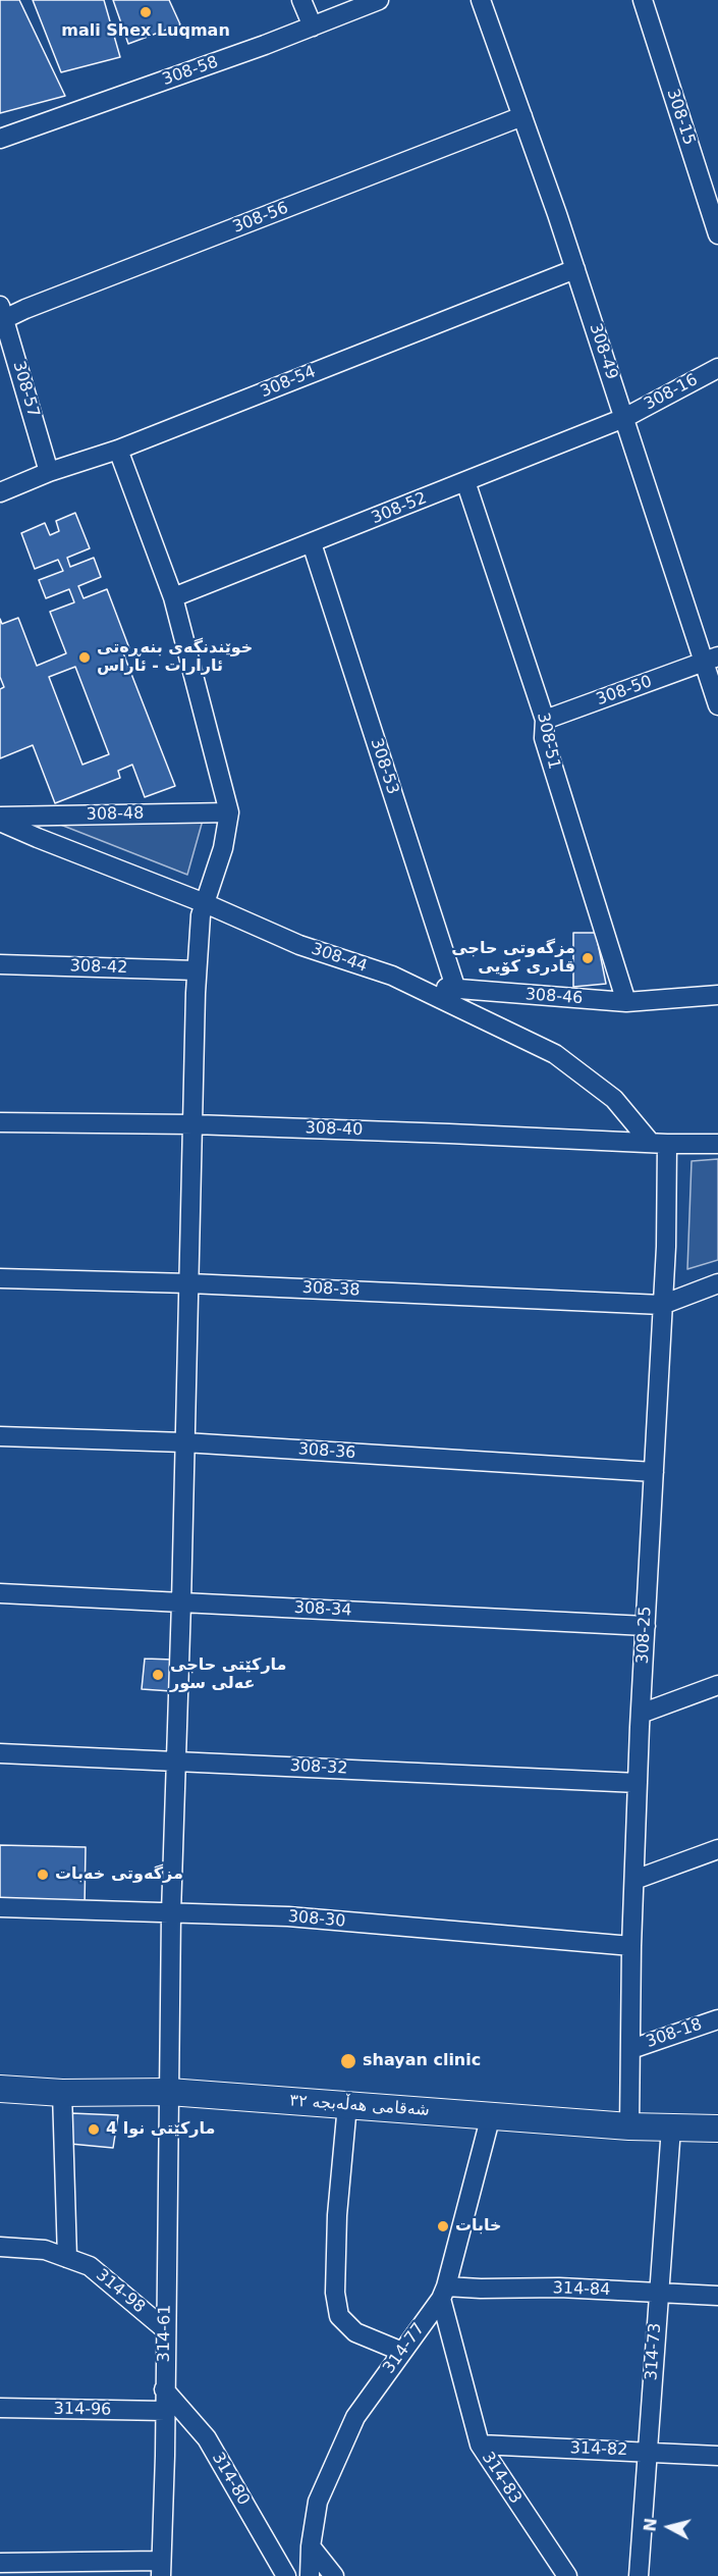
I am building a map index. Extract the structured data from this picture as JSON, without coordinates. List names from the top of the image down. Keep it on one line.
{"streets":{"street":["308-58","308-15","308-56","308-49","308-54","308-57","308-16","308-52","308-50","308-51","308-53","308-48","308-44","308-42","308-46","308-40","308-38","308-36","308-34","308-25","308-32","308-30","308-18","شەقامی هەڵەبجە ٣٢","314-84","314-98","314-61","314-77","314-73","314-96","314-82","314-83","314-80"]},"crossings":[["308-56","308-49"],["308-56","308-57"],["308-49","308-54"],["308-49","308-16"],["308-49","308-52"],["308-49","308-50"],["308-54","308-57"],["308-16","308-52"],["308-52","308-51"],["308-52","308-53"],["308-50","308-51"],["308-51","308-46"],["308-53","308-46"],["308-48","314-61"],["308-44","308-46"],["308-44","308-40"],["308-44","308-25"],["308-44","314-61"],["308-42","314-61"],["308-40","308-25"],["308-40","314-61"],["308-38","308-25"],["308-38","314-61"],["308-36","308-25"],["308-36","314-61"],["308-34","308-25"],["308-34","314-61"],["308-25","308-32"],["308-25","308-30"],["308-25","308-18"],["308-25","شەقامی هەڵەبجە ٣٢"],["308-32","314-61"],["308-30","314-61"],["شەقامی هەڵەبجە ٣٢","314-61"],["شەقامی هەڵەبجە ٣٢","314-77"],["شەقامی هەڵەبجە ٣٢","314-73"],["314-84","314-77"],["314-84","314-73"],["314-84","314-83"],["314-98","314-61"],["314-61","314-96"],["314-61","314-80"],["314-77","314-83"],["314-73","314-82"],["314-82","314-83"]],"places":["mali Shex Luqman","خوێندنگەی بنەڕەتی ئارارات - ئاراس","مزگەوتی حاجی قادری کۆیی","مارکێتی حاجی عەلی سور","مزگەوتی خەبات","shayan clinic","مارکێتی نوا 4","خابات"],"north":"left"}
